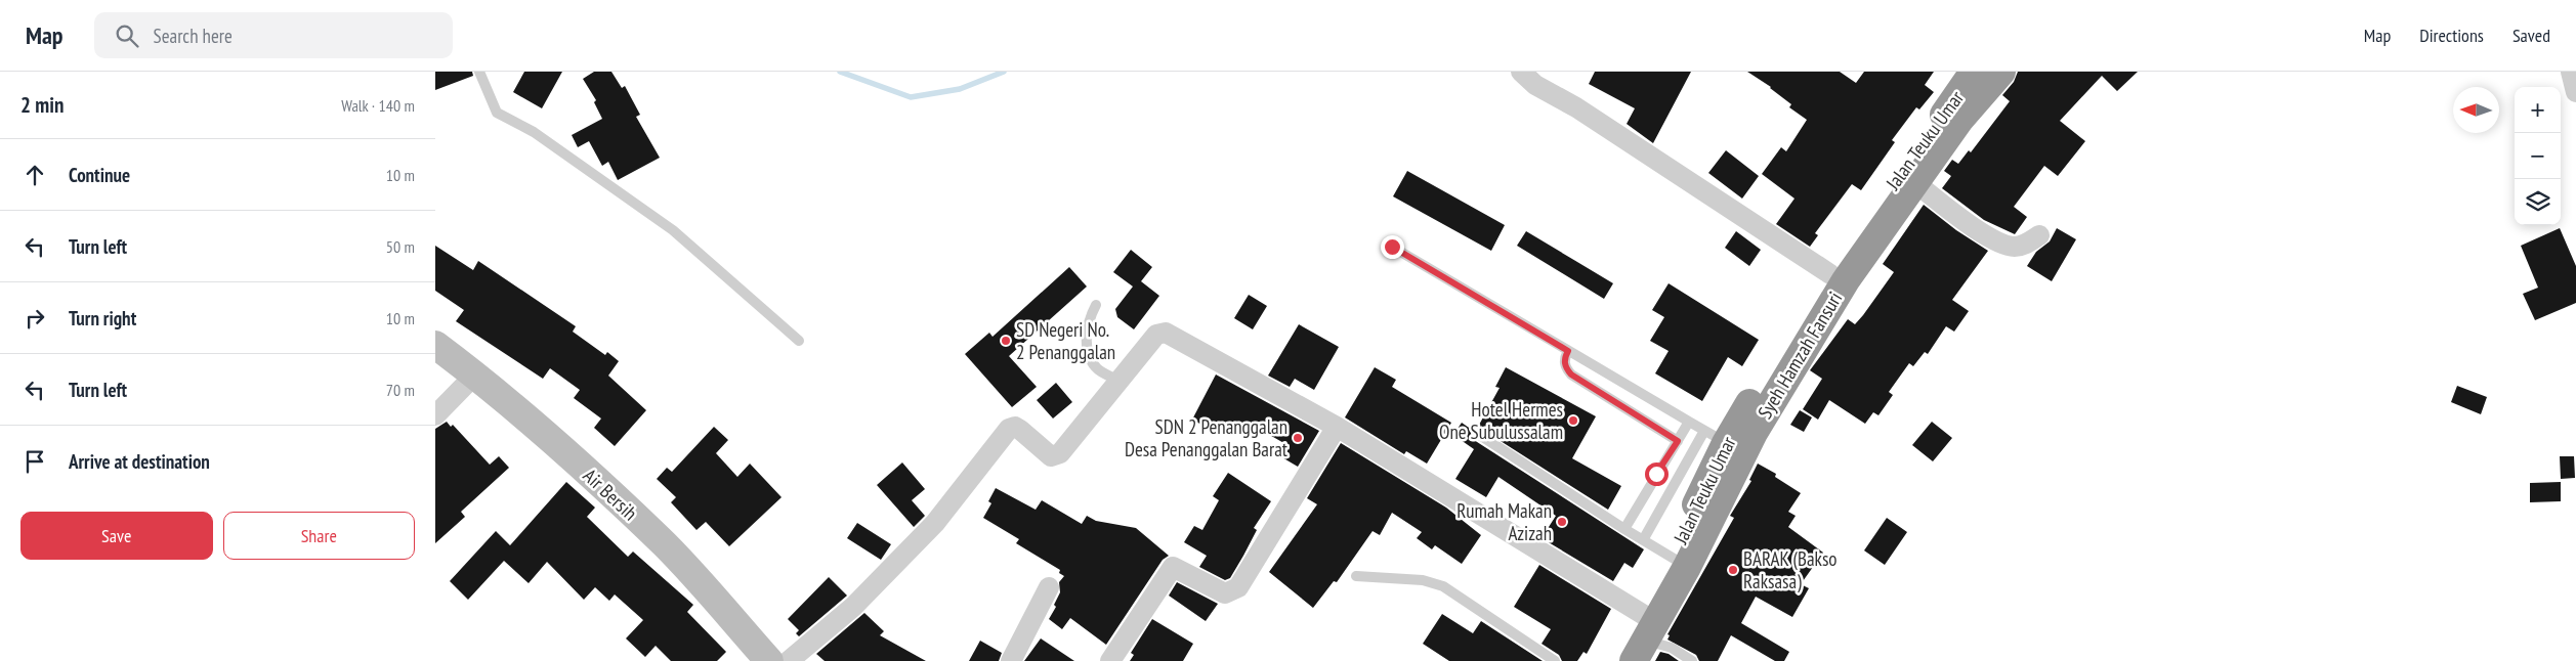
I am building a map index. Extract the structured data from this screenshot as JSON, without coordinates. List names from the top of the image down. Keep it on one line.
{"streets":{"highway":["Jalan Teuku Umar","Syeh Hamzah Fansuri"],"street":["Air Bersih"]},"crossings":[["Jalan Teuku Umar","Syeh Hamzah Fansuri"]],"places":["SD Negeri No. 2 Penanggalan","Hotel Hermes One Subulussalam","SDN 2 Penanggalan Desa Penanggalan Barat","Rumah Makan Azizah","BARAK (Bakso Raksasa)"],"north":"left","page":{"header":"Map","search":"Search here","nav":["Map","Directions","Saved"],"heading":["2 min","Walk · 140 m"],"map_buttons":["+","−"],"list":[["Continue","10 m"],["Turn left","50 m"],["Turn right","10 m"],["Turn left","70 m"],"Arrive at destination"],"buttons":["Save","Share"]}}
